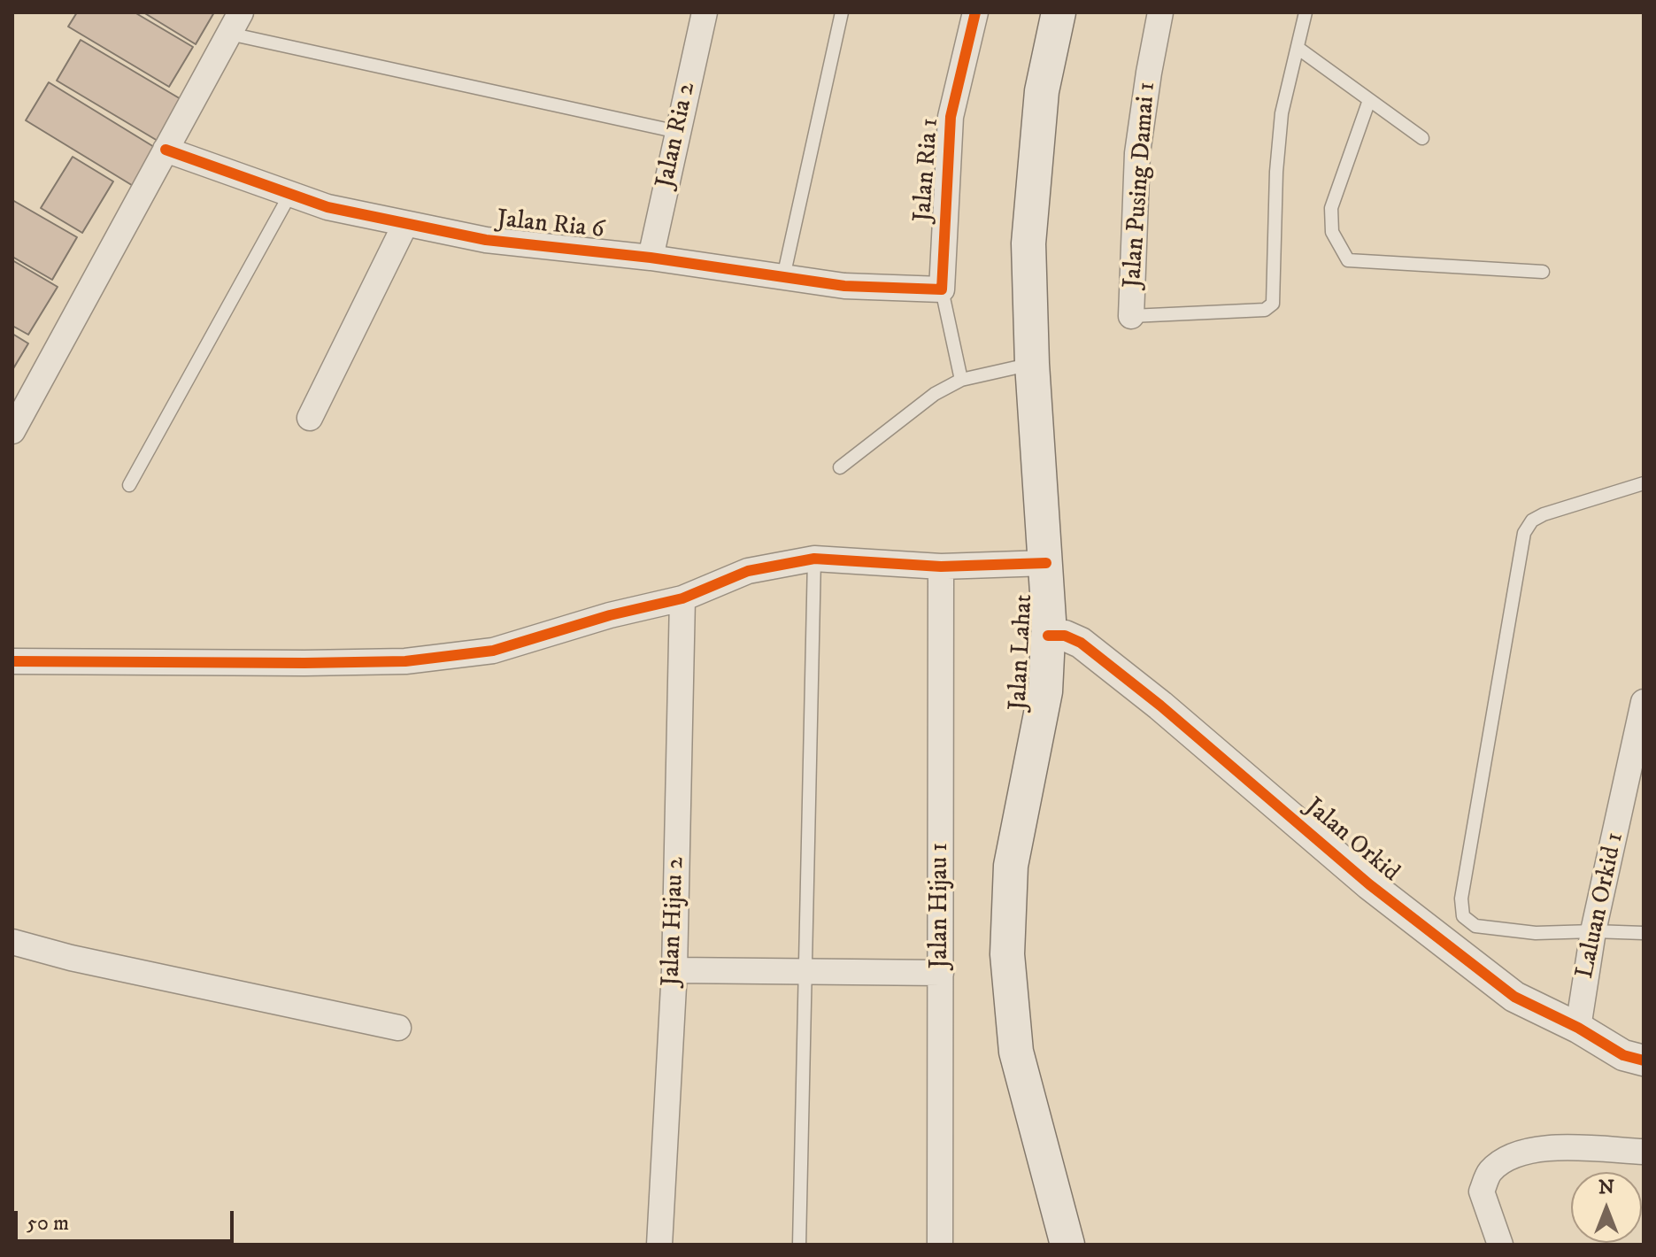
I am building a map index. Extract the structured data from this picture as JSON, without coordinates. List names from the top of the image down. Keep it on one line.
{"streets":{"main road":["Jalan Lahat"],"street":["Jalan Ria 2","Jalan Ria 1","Jalan Pusing Damai 1","Jalan Ria 6","Jalan Orkid","Jalan Hijau 1","Laluan Orkid 1","Jalan Hijau 2"]},"crossings":[["Jalan Ria 2","Jalan Ria 6"],["Jalan Ria 1","Jalan Ria 6"],["Jalan Lahat","Jalan Orkid"],["Jalan Orkid","Laluan Orkid 1"]],"scale_bar":"50 m","north":"top"}
